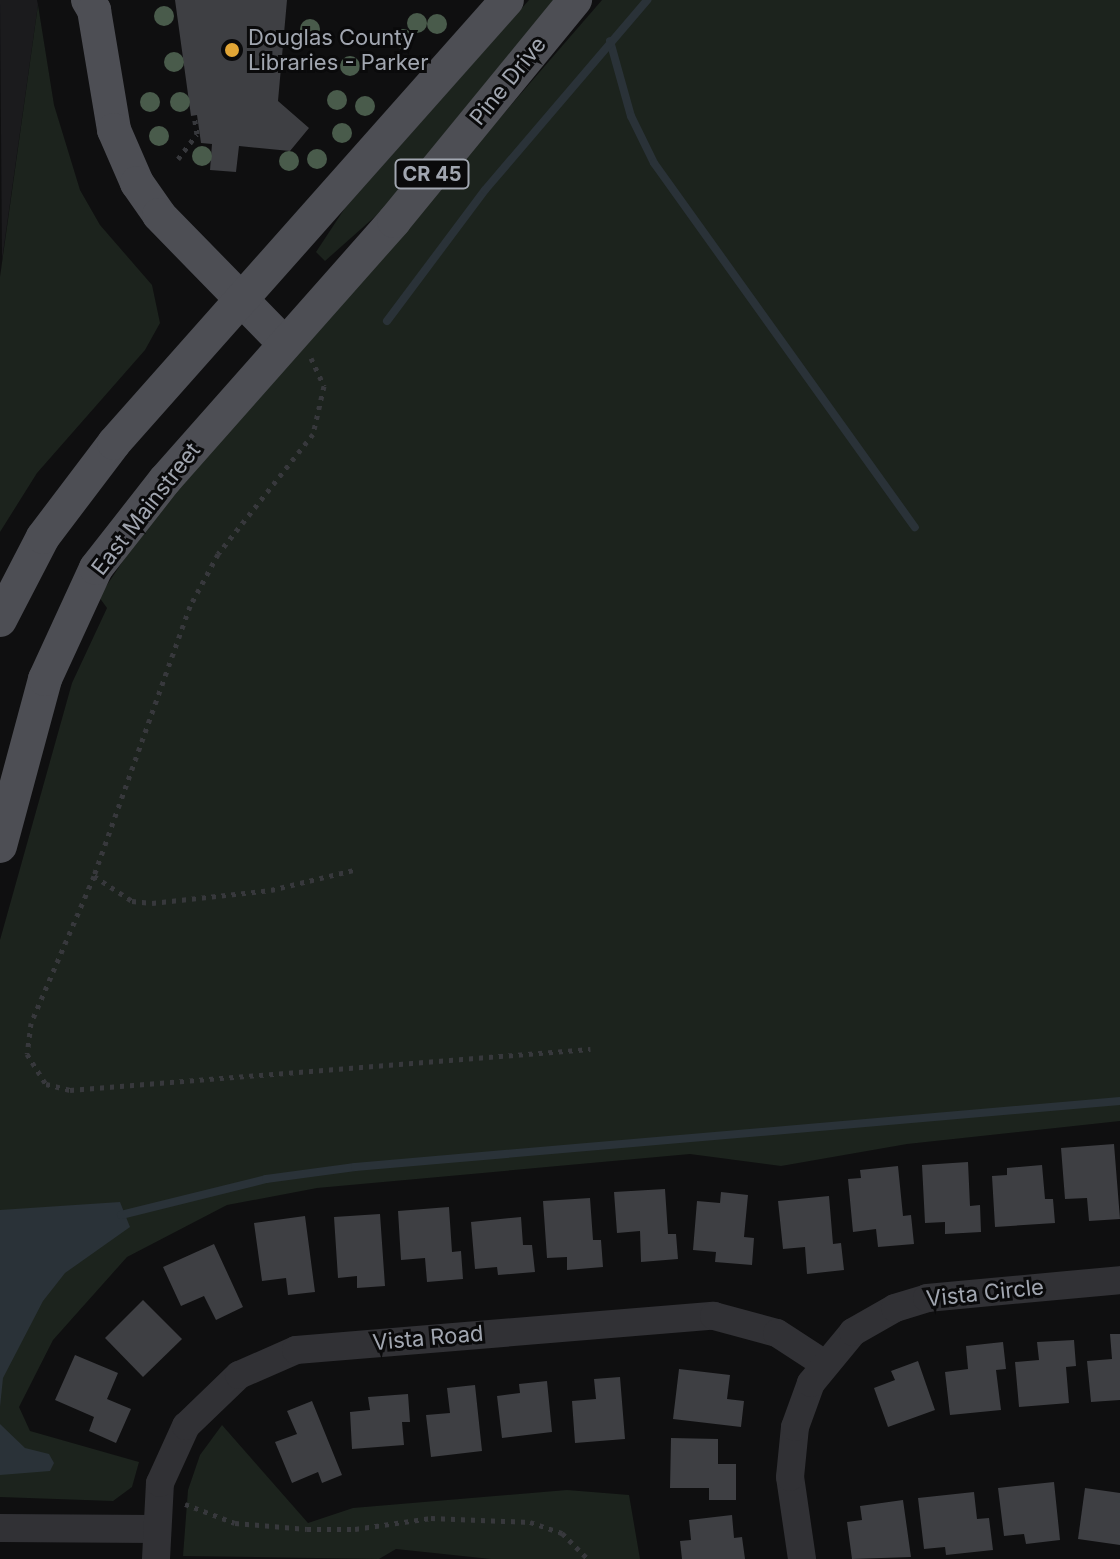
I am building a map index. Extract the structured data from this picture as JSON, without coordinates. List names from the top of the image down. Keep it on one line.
{"streets":{"main road":["Pine Drive","CR 45","East Mainstreet"],"street":["Vista Circle","Vista Road"]},"crossings":[["Pine Drive","East Mainstreet"],["Vista Circle","Vista Road"]],"places":["Douglas County Libraries - Parker"]}
